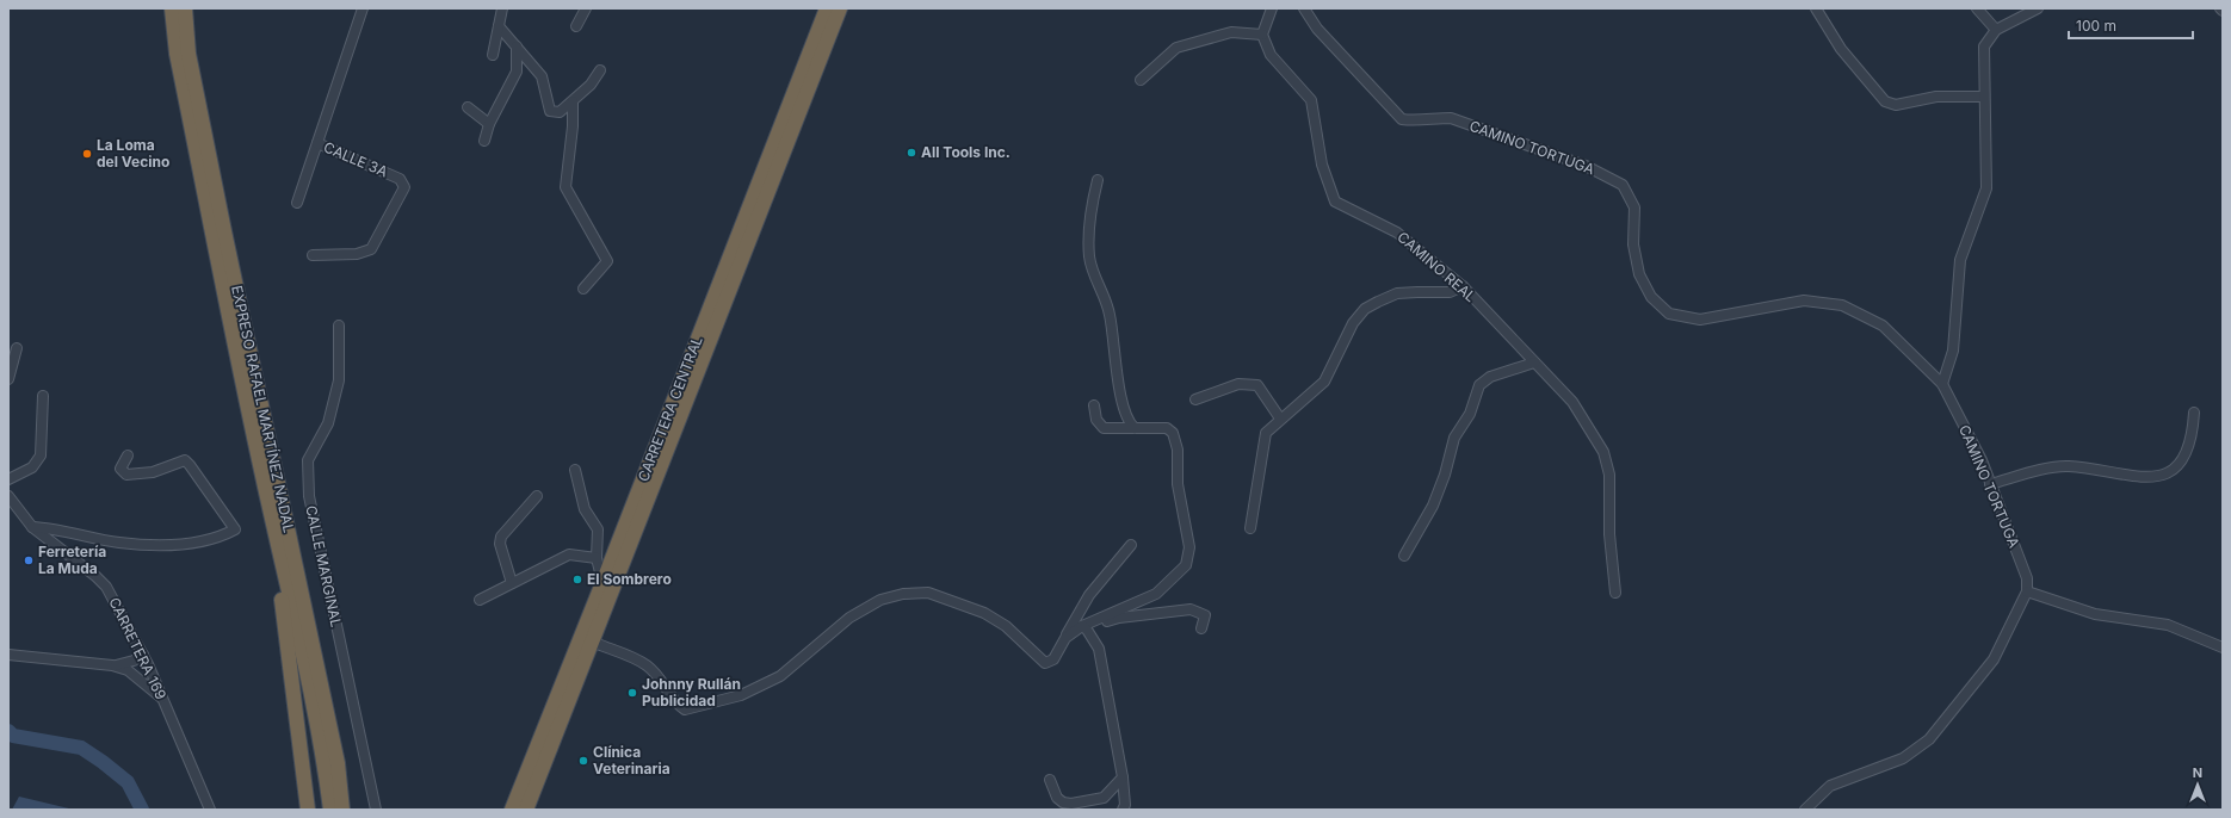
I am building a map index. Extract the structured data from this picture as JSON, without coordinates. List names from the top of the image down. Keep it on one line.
{"streets":{"highway":["EXPRESO RAFAEL MARTÍNEZ NADAL","CARRETERA CENTRAL"],"street":["CAMINO TORTUGA","CALLE 3A","CAMINO REAL","CALLE MARGINAL","CARRETERA 169"]},"places":["All Tools Inc.","La Loma del Vecino","Ferretería La Muda","El Sombrero","Johnny Rullán Publicidad","Clínica Veterinaria"],"scale_bar":"100 m","north":"top"}
